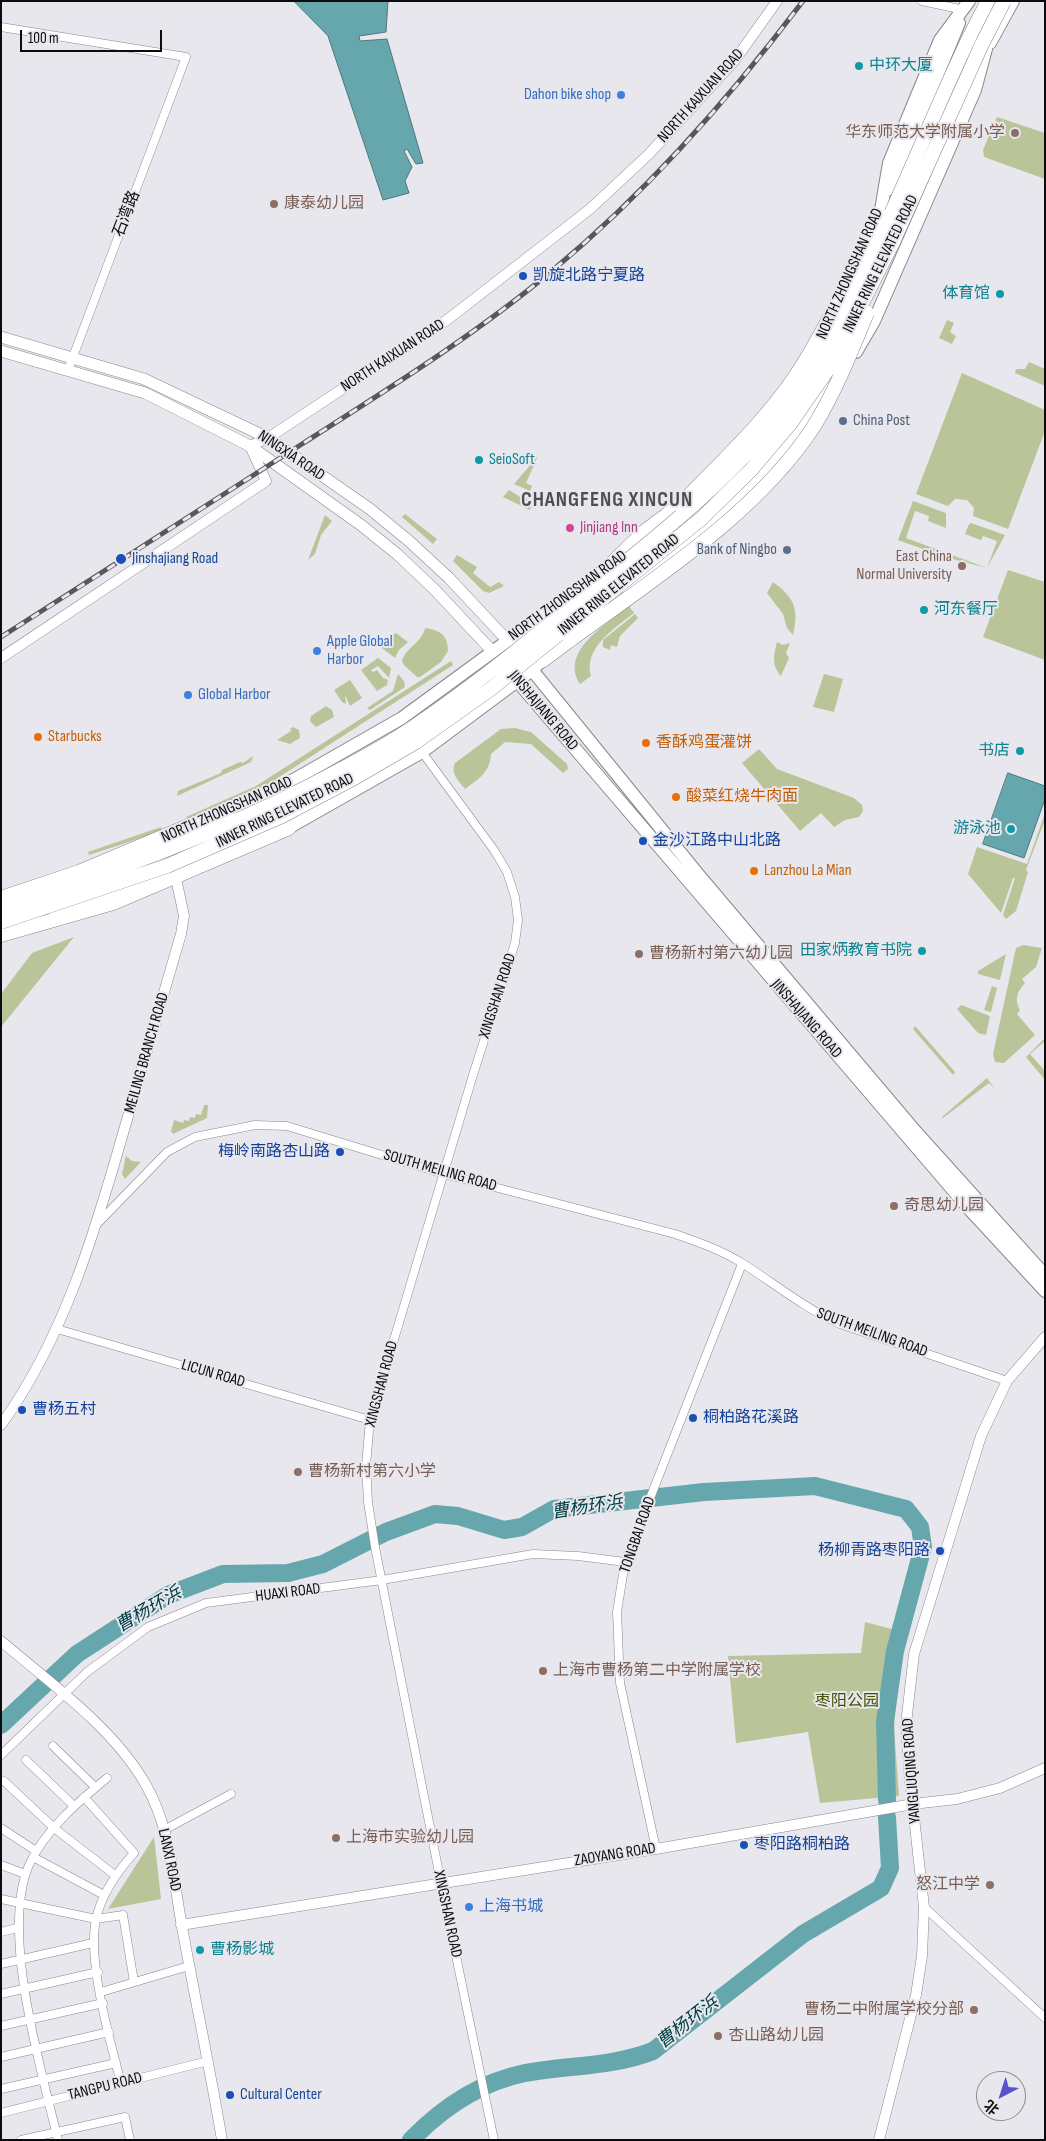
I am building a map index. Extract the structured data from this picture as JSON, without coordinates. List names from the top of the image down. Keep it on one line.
{"streets":{"highway":["INNER RING ELEVATED ROAD"],"main road":["NORTH ZHONGSHAN ROAD","NINGXIA ROAD","JINSHAJIANG ROAD"],"street":["NORTH KAIXUAN ROAD","石湾路","XINGSHAN ROAD","MEILING BRANCH ROAD","SOUTH MEILING ROAD","LICUN ROAD","TONGBAI ROAD","HUAXI ROAD","YANGLIUQING ROAD","ZAOYANG ROAD","LANXI ROAD","TANGPU ROAD"]},"crossings":[["NORTH KAIXUAN ROAD","NINGXIA ROAD"],["石湾路","NINGXIA ROAD"],["NORTH ZHONGSHAN ROAD","NINGXIA ROAD"],["NORTH ZHONGSHAN ROAD","JINSHAJIANG ROAD"],["NORTH ZHONGSHAN ROAD","XINGSHAN ROAD"],["NORTH ZHONGSHAN ROAD","MEILING BRANCH ROAD"],["NINGXIA ROAD","JINSHAJIANG ROAD"],["XINGSHAN ROAD","SOUTH MEILING ROAD"],["XINGSHAN ROAD","LICUN ROAD"],["XINGSHAN ROAD","HUAXI ROAD"],["XINGSHAN ROAD","ZAOYANG ROAD"],["MEILING BRANCH ROAD","SOUTH MEILING ROAD"],["SOUTH MEILING ROAD","LICUN ROAD"],["SOUTH MEILING ROAD","TONGBAI ROAD"],["SOUTH MEILING ROAD","YANGLIUQING ROAD"],["TONGBAI ROAD","HUAXI ROAD"],["TONGBAI ROAD","ZAOYANG ROAD"],["HUAXI ROAD","LANXI ROAD"],["YANGLIUQING ROAD","ZAOYANG ROAD"],["ZAOYANG ROAD","LANXI ROAD"],["LANXI ROAD","TANGPU ROAD"]],"districts":["CHANGFENG XINCUN"],"water":["曹杨环浜"],"parks":["枣阳公园"],"places":["中环大厦","Dahon bike shop","华东师范大学附属小学","康泰幼儿园","凯旋北路宁夏路","体育馆","China Post","SeioSoft","Jinjiang Inn","Bank of Ningbo","Jinshajiang Road","East China Normal University","河东餐厅","Apple Global Harbor","Global Harbor","Starbucks","香酥鸡蛋灌饼","书店","酸菜红烧牛肉面","游泳池","金沙江路中山北路","Lanzhou La Mian","田家炳教育书院","曹杨新村第六幼儿园","梅岭南路杏山路","奇思幼儿园","曹杨五村","桐柏路花溪路","曹杨新村第六小学","杨柳青路枣阳路","上海市曹杨第二中学附属学校","上海市实验幼儿园","枣阳路桐柏路","怒江中学","上海书城","曹杨影城","曹杨二中附属学校分部","杏山路幼儿园","Cultural Center"],"scale_bar":"100 m","north":"bottom left"}
